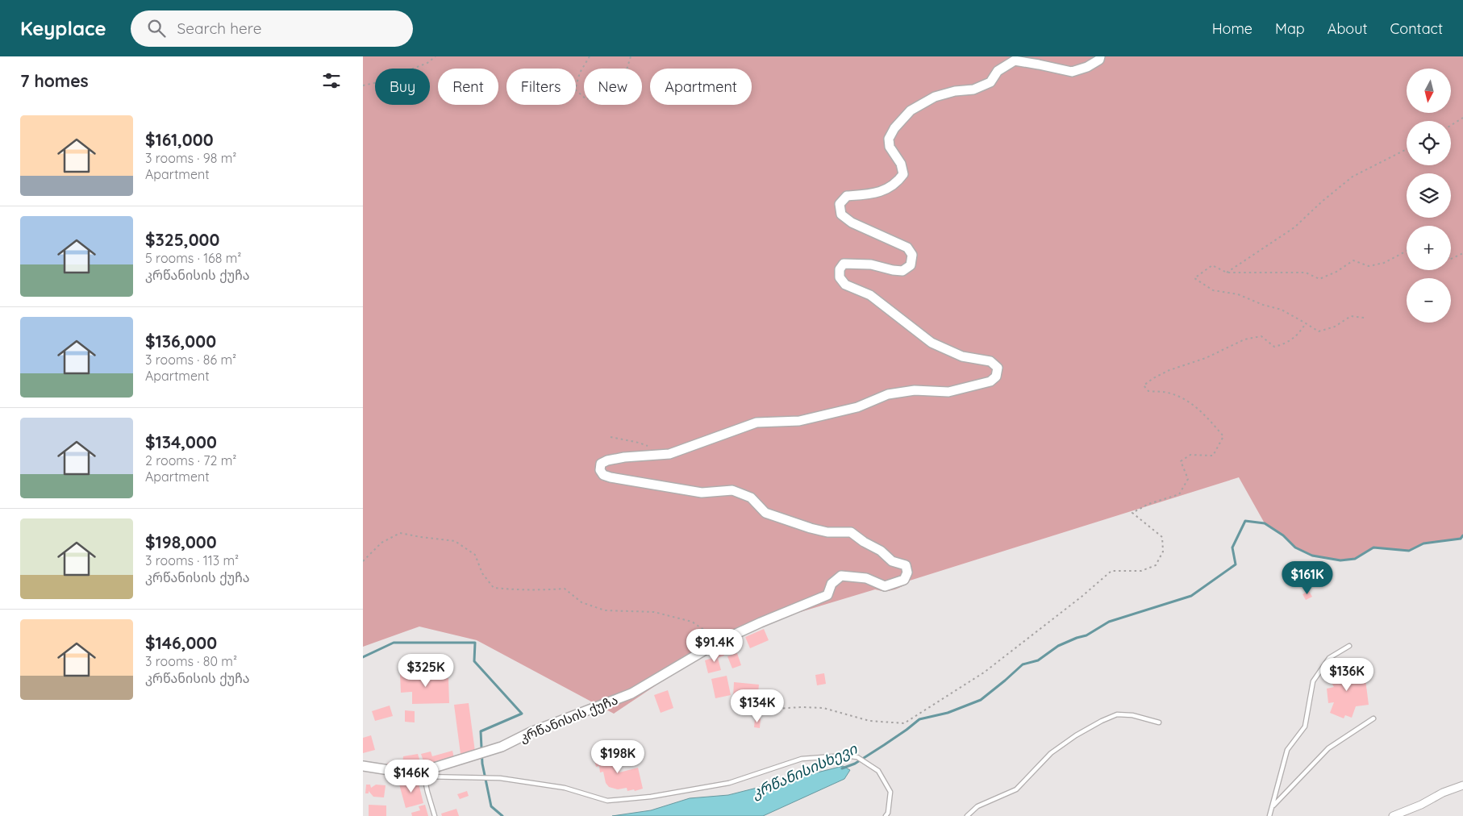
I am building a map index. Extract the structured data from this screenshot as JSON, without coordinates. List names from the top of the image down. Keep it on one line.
{"streets":{"street":["კრწანისის ქუჩა"]},"water":["კრწანისისხევი"],"north":"bottom","page":{"header":"Keyplace","search":"Search here","nav":["Home","Map","About","Contact"],"heading":"7 homes","map_buttons":["+","−"],"chip":["Buy","Rent","Filters","New","Apartment"],"list":[{"name":"$161,000","note":"3 rooms · 98 m² · Apartment"},{"name":"$325,000","note":"5 rooms · 168 m² · კრწანისის ქუჩა"},{"name":"$136,000","note":"3 rooms · 86 m² · Apartment"},{"name":"$134,000","note":"2 rooms · 72 m² · Apartment"},{"name":"$198,000","note":"3 rooms · 113 m² · კრწანისის ქუჩა"},{"name":"$146,000","note":"3 rooms · 80 m² · კრწანისის ქუჩა"}],"price":["$161K","$91.4K","$325K","$136K","$134K","$198K","$146K"]}}
